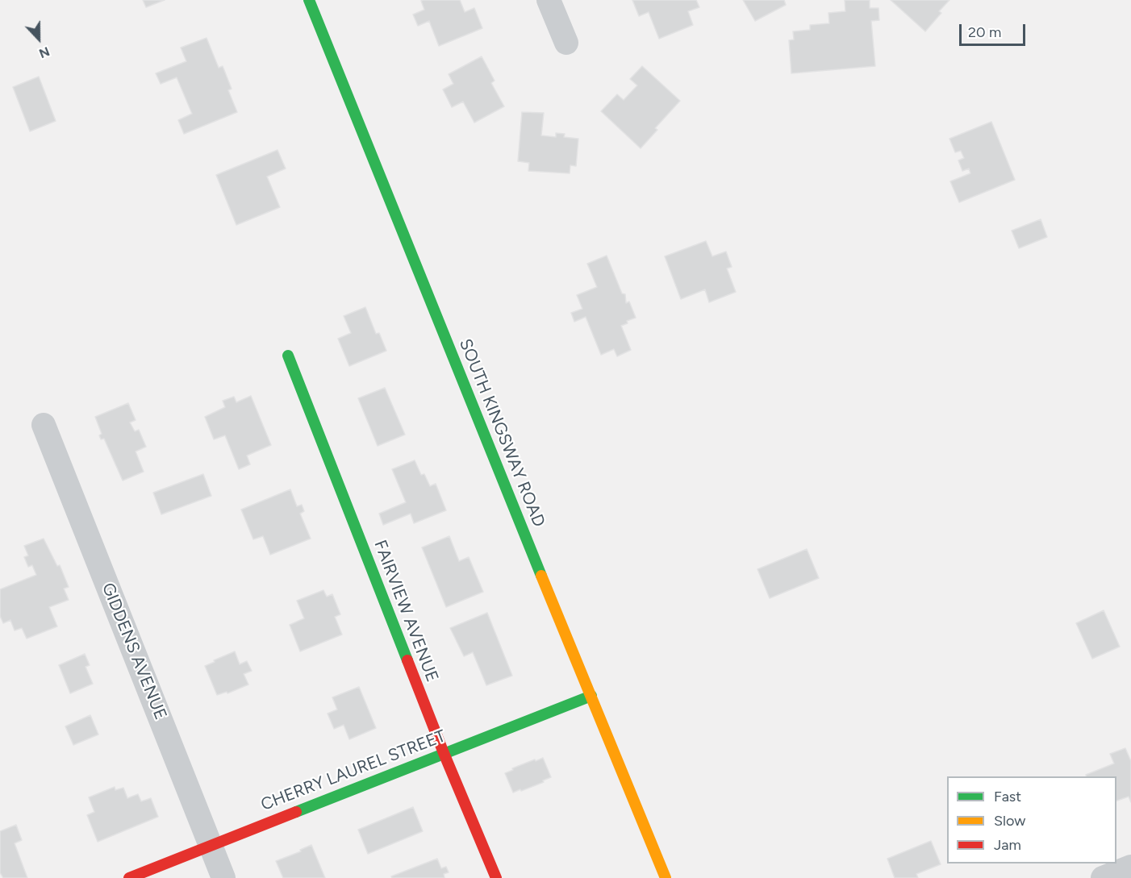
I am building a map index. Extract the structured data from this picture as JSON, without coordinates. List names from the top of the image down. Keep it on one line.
{"streets":{"street":["SOUTH KINGSWAY ROAD","FAIRVIEW AVENUE","GIDDENS AVENUE","CHERRY LAUREL STREET"]},"crossings":[["SOUTH KINGSWAY ROAD","CHERRY LAUREL STREET"],["FAIRVIEW AVENUE","CHERRY LAUREL STREET"],["GIDDENS AVENUE","CHERRY LAUREL STREET"]],"legend":["Fast","Slow","Jam"],"scale_bar":"20 m","north":"bottom"}
